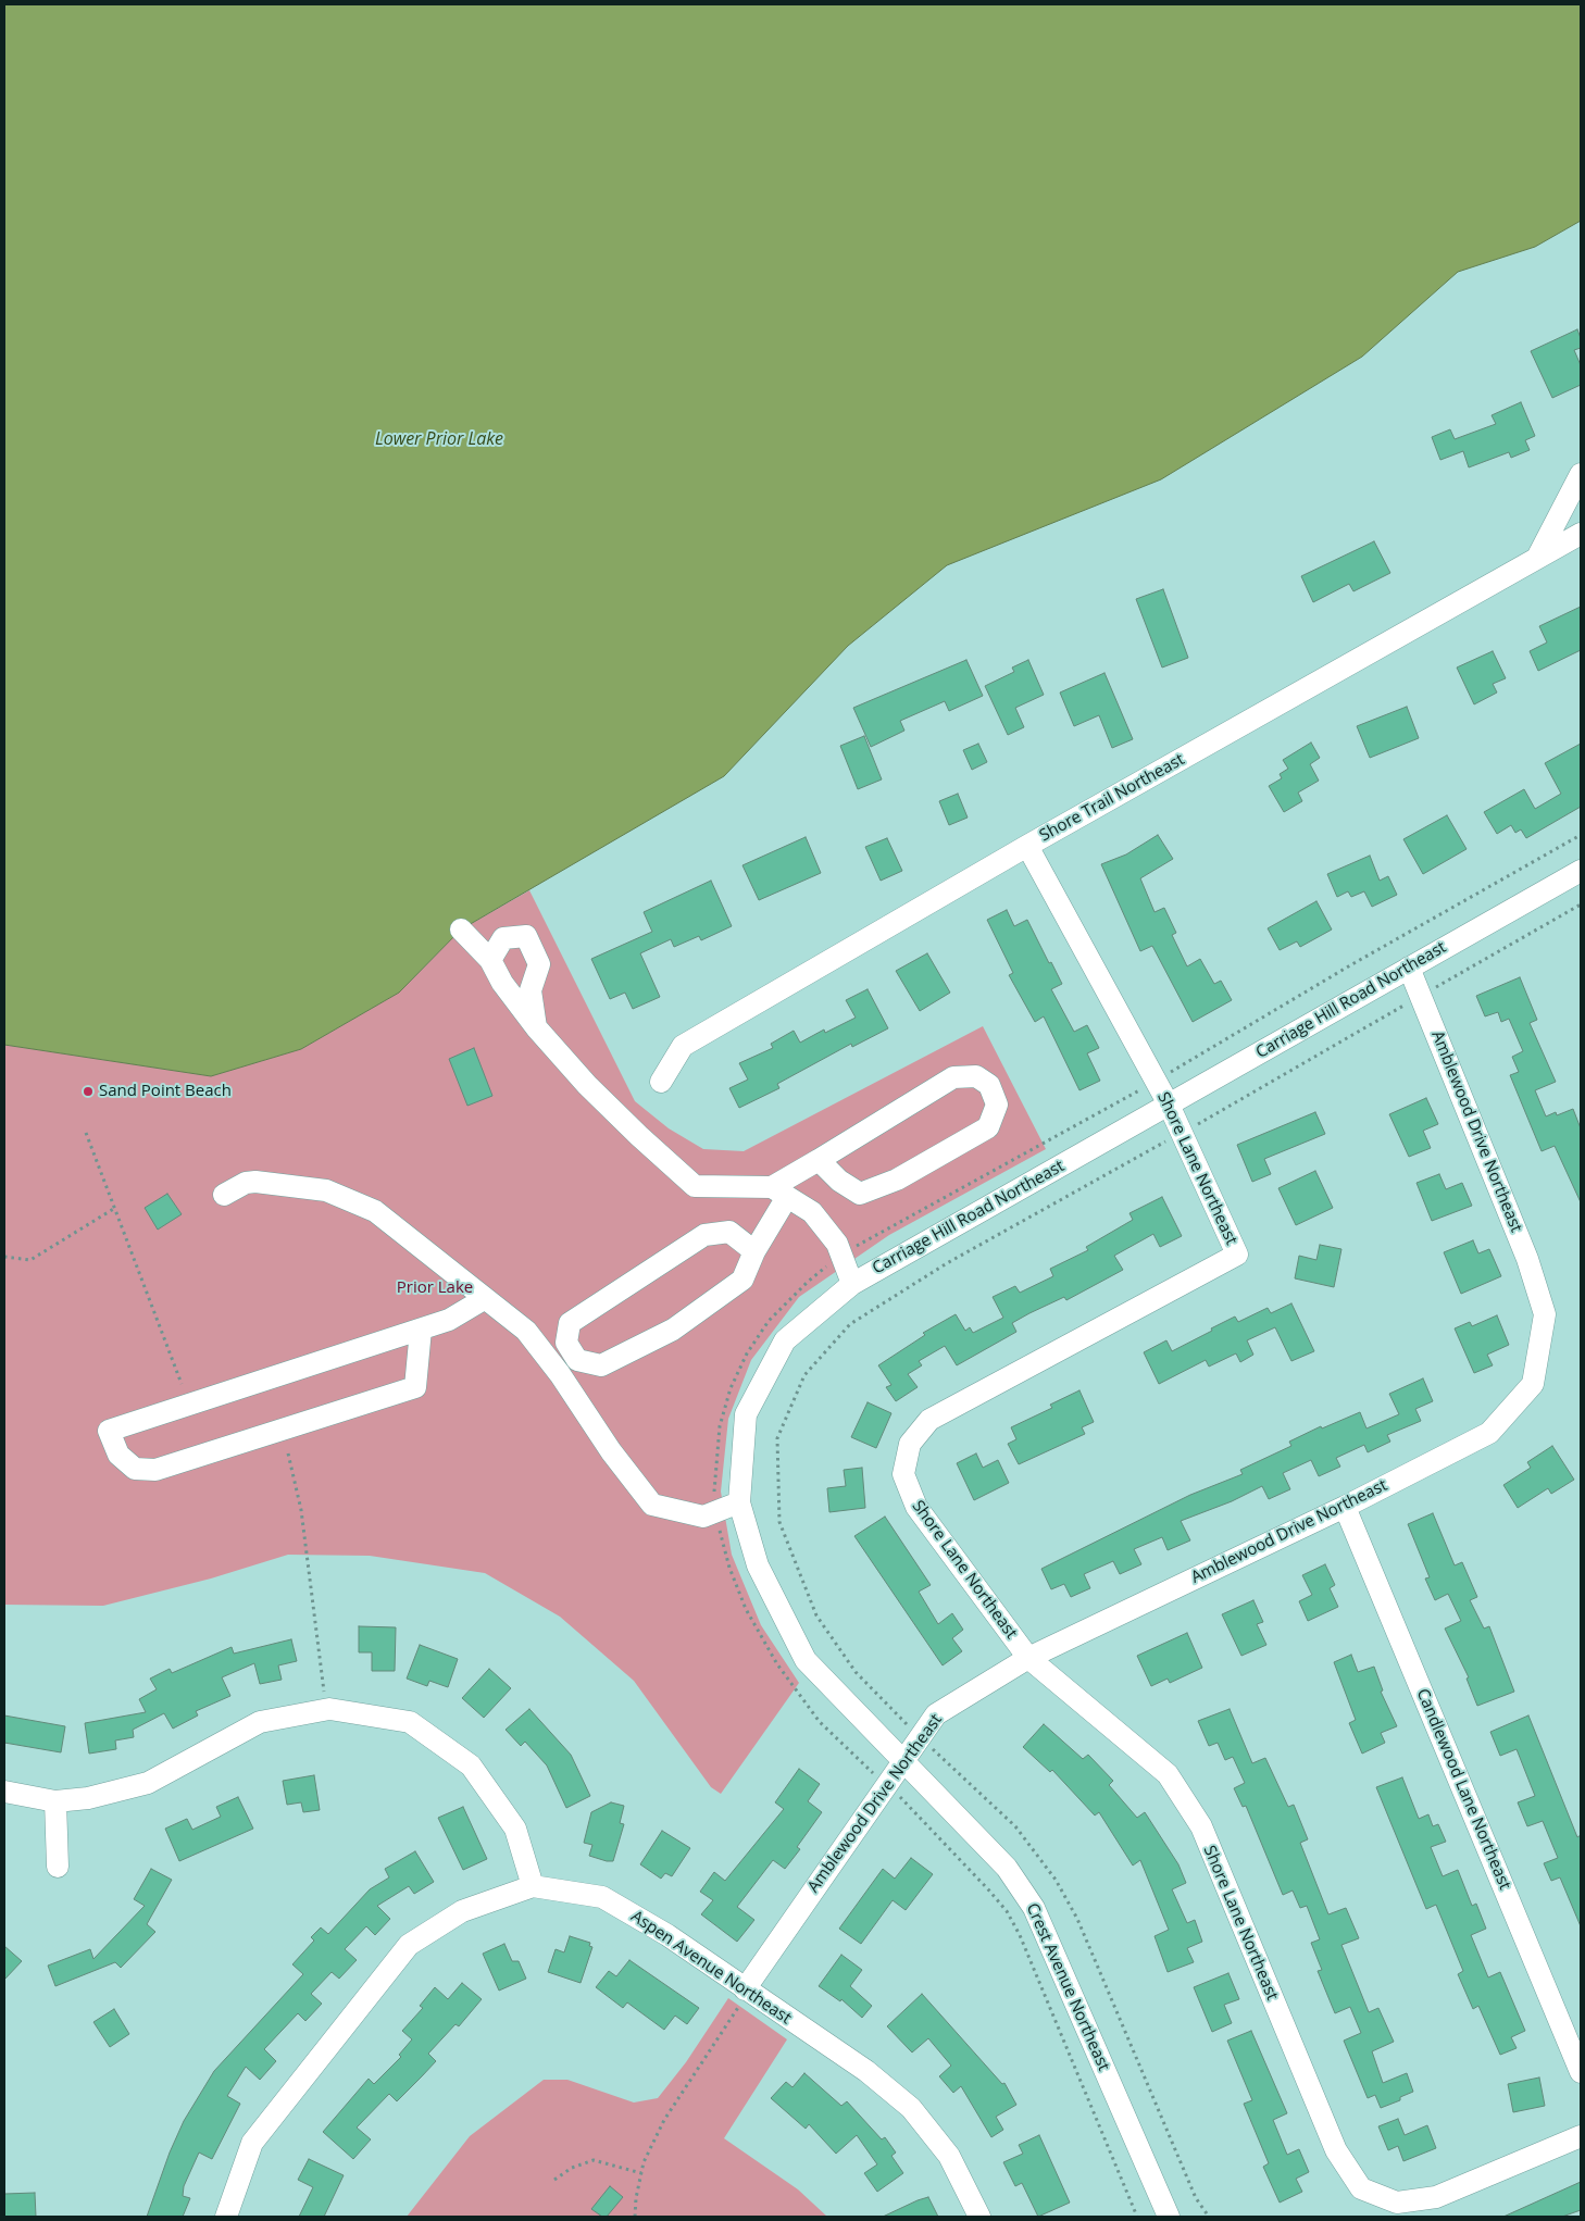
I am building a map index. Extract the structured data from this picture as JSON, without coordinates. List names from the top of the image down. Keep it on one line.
{"streets":{"street":["Shore Trail Northeast","Carriage Hill Road Northeast","Amblewood Drive Northeast","Shore Lane Northeast","Candlewood Lane Northeast","Aspen Avenue Northeast","Crest Avenue Northeast"]},"crossings":[["Shore Trail Northeast","Shore Lane Northeast"],["Carriage Hill Road Northeast","Amblewood Drive Northeast"],["Carriage Hill Road Northeast","Shore Lane Northeast"],["Carriage Hill Road Northeast","Crest Avenue Northeast"],["Amblewood Drive Northeast","Shore Lane Northeast"],["Amblewood Drive Northeast","Candlewood Lane Northeast"],["Amblewood Drive Northeast","Aspen Avenue Northeast"],["Amblewood Drive Northeast","Crest Avenue Northeast"]],"water":["Lower Prior Lake"],"parks":["Prior Lake"],"places":["Sand Point Beach"]}
